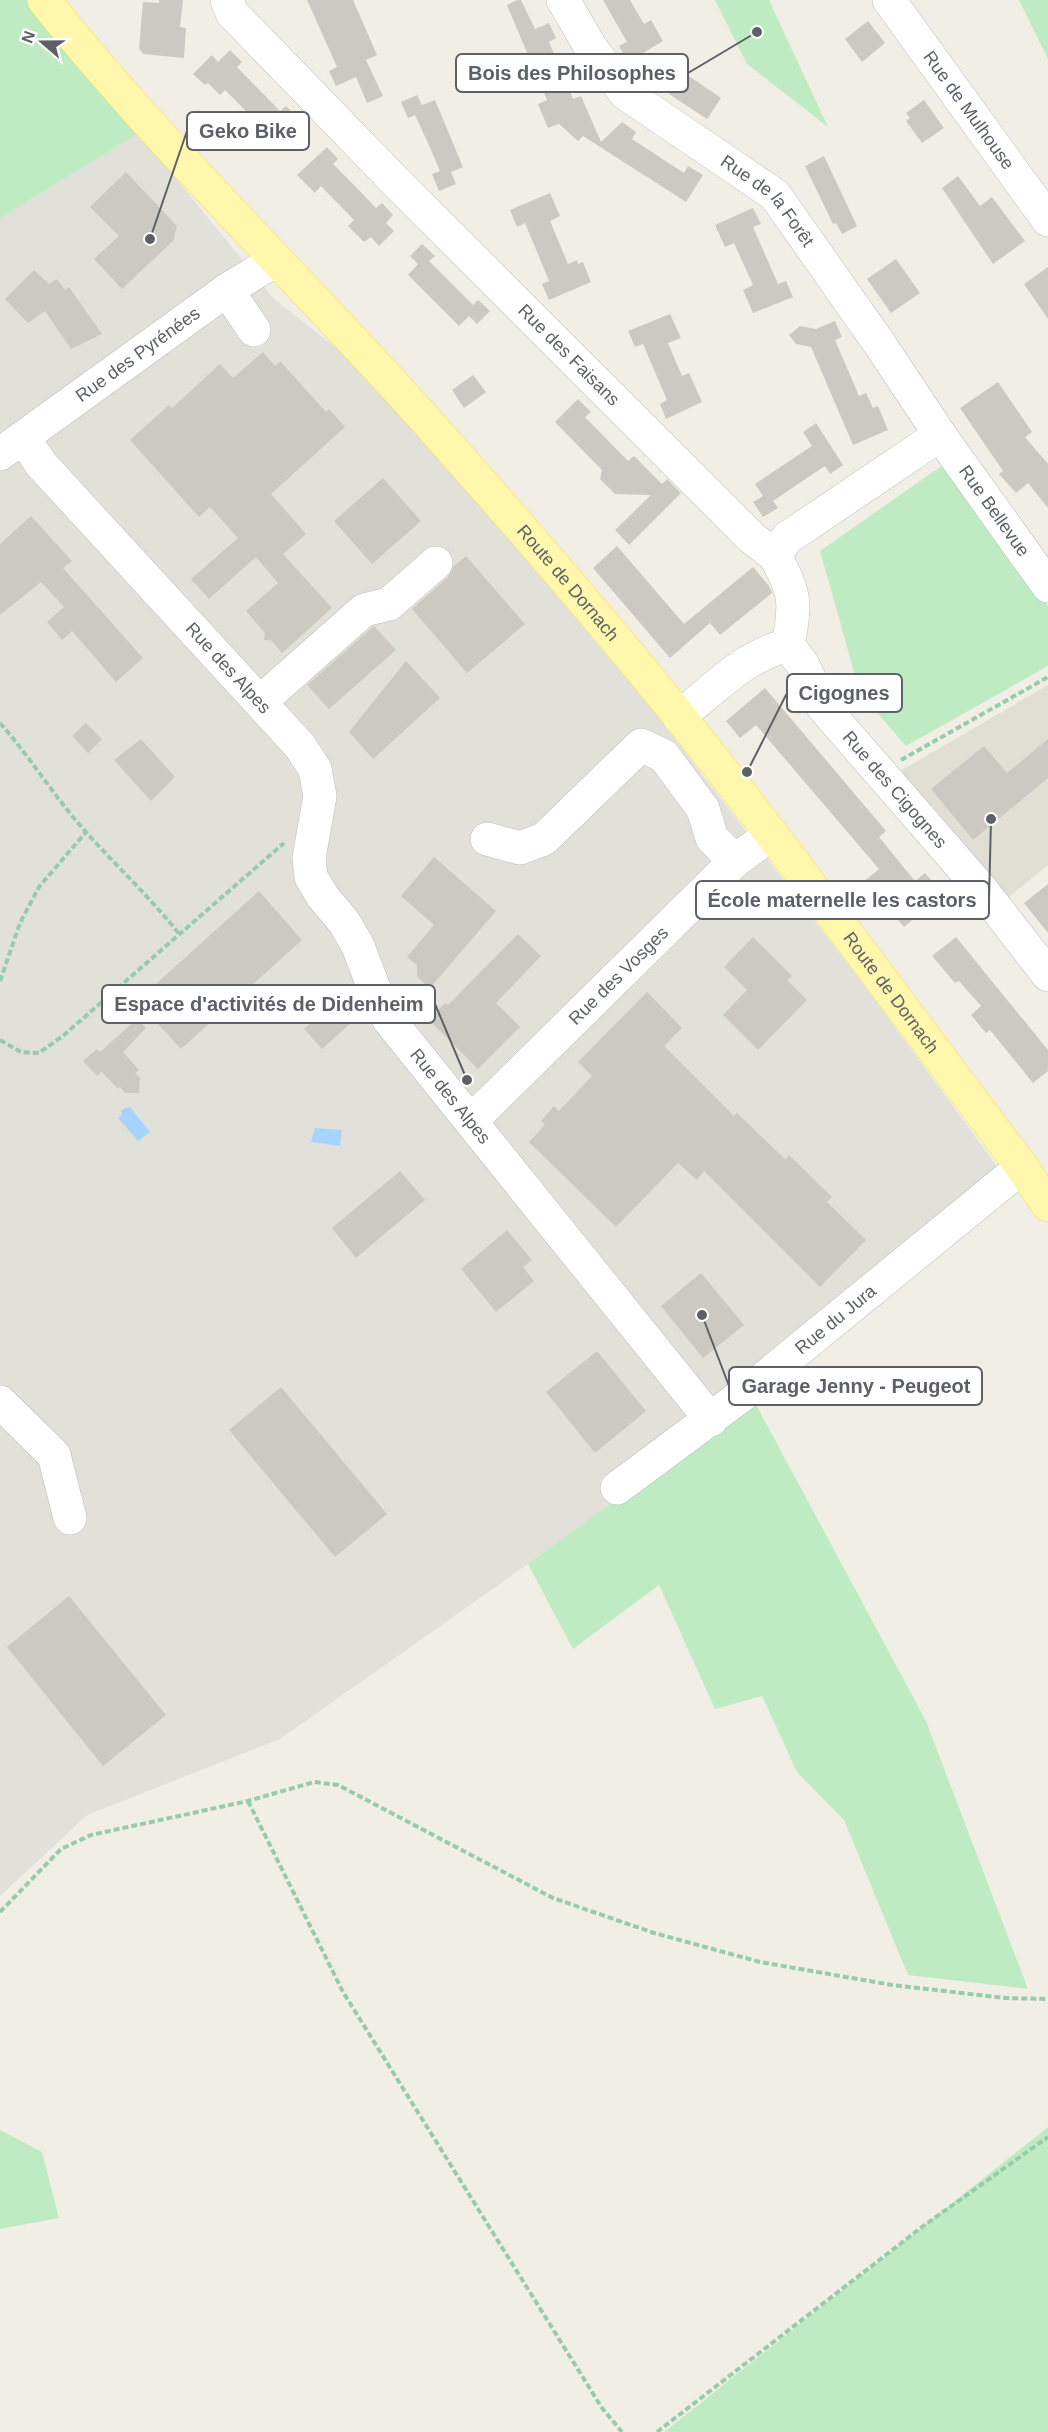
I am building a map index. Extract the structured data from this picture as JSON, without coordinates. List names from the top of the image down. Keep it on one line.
{"streets":{"main road":["Route de Dornach"],"street":["Rue de Mulhouse","Rue de la Forêt","Rue des Faisans","Rue des Pyrénées","Rue Bellevue","Rue des Alpes","Rue des Cigognes","Rue des Vosges","Rue du Jura"]},"crossings":[["Rue de la Forêt","Rue Bellevue"],["Rue des Pyrénées","Route de Dornach"],["Rue des Pyrénées","Rue des Alpes"],["Route de Dornach","Rue des Vosges"],["Route de Dornach","Rue du Jura"],["Rue des Alpes","Rue des Vosges"],["Rue des Alpes","Rue du Jura"]],"places":["Bois des Philosophes","Geko Bike","Cigognes","École maternelle les castors","Espace d'activités de Didenheim","Garage Jenny - Peugeot"],"north":"left"}
